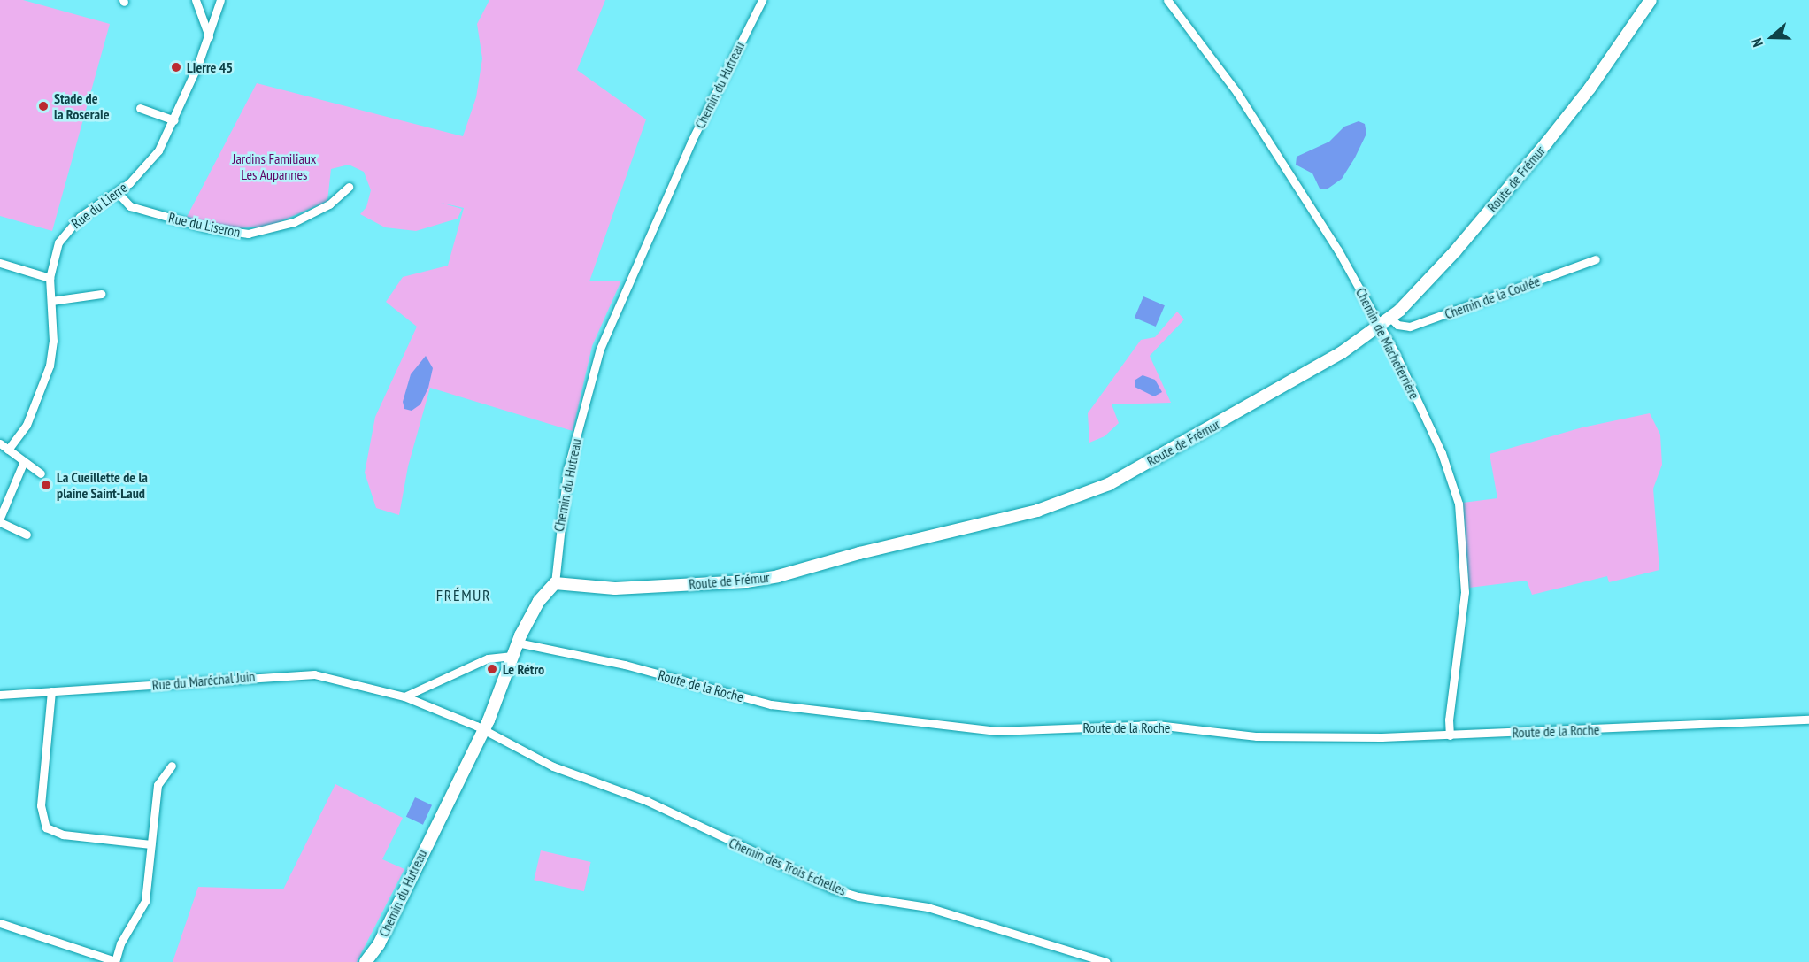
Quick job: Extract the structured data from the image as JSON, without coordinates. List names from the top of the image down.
{
  "streets": {
    "street": [
      "Chemin du Hutreau",
      "Route de Frémur",
      "Rue du Lierre",
      "Rue du Liseron",
      "Chemin de la Coulée",
      "Chemin de Macheferrière",
      "Rue du Maréchal Juin",
      "Route de la Roche",
      "Chemin des Trois Echelles"
    ]
  },
  "crossings": [
    ["Chemin du Hutreau", "Route de Frémur"],
    ["Chemin du Hutreau", "Rue du Maréchal Juin"],
    ["Chemin du Hutreau", "Route de la Roche"],
    ["Chemin du Hutreau", "Chemin des Trois Echelles"],
    ["Route de Frémur", "Chemin de la Coulée"],
    ["Route de Frémur", "Chemin de Macheferrière"],
    ["Rue du Lierre", "Rue du Liseron"],
    ["Chemin de Macheferrière", "Route de la Roche"],
    ["Rue du Maréchal Juin", "Chemin des Trois Echelles"]
  ],
  "districts": ["FRÉMUR"],
  "parks": ["Jardins Familiaux Les Aupannes"],
  "places": [
    "Lierre 45",
    "Stade de la Roseraie",
    "La Cueillette de la plaine Saint-Laud",
    "Le Rétro"
  ],
  "north": "left"
}
